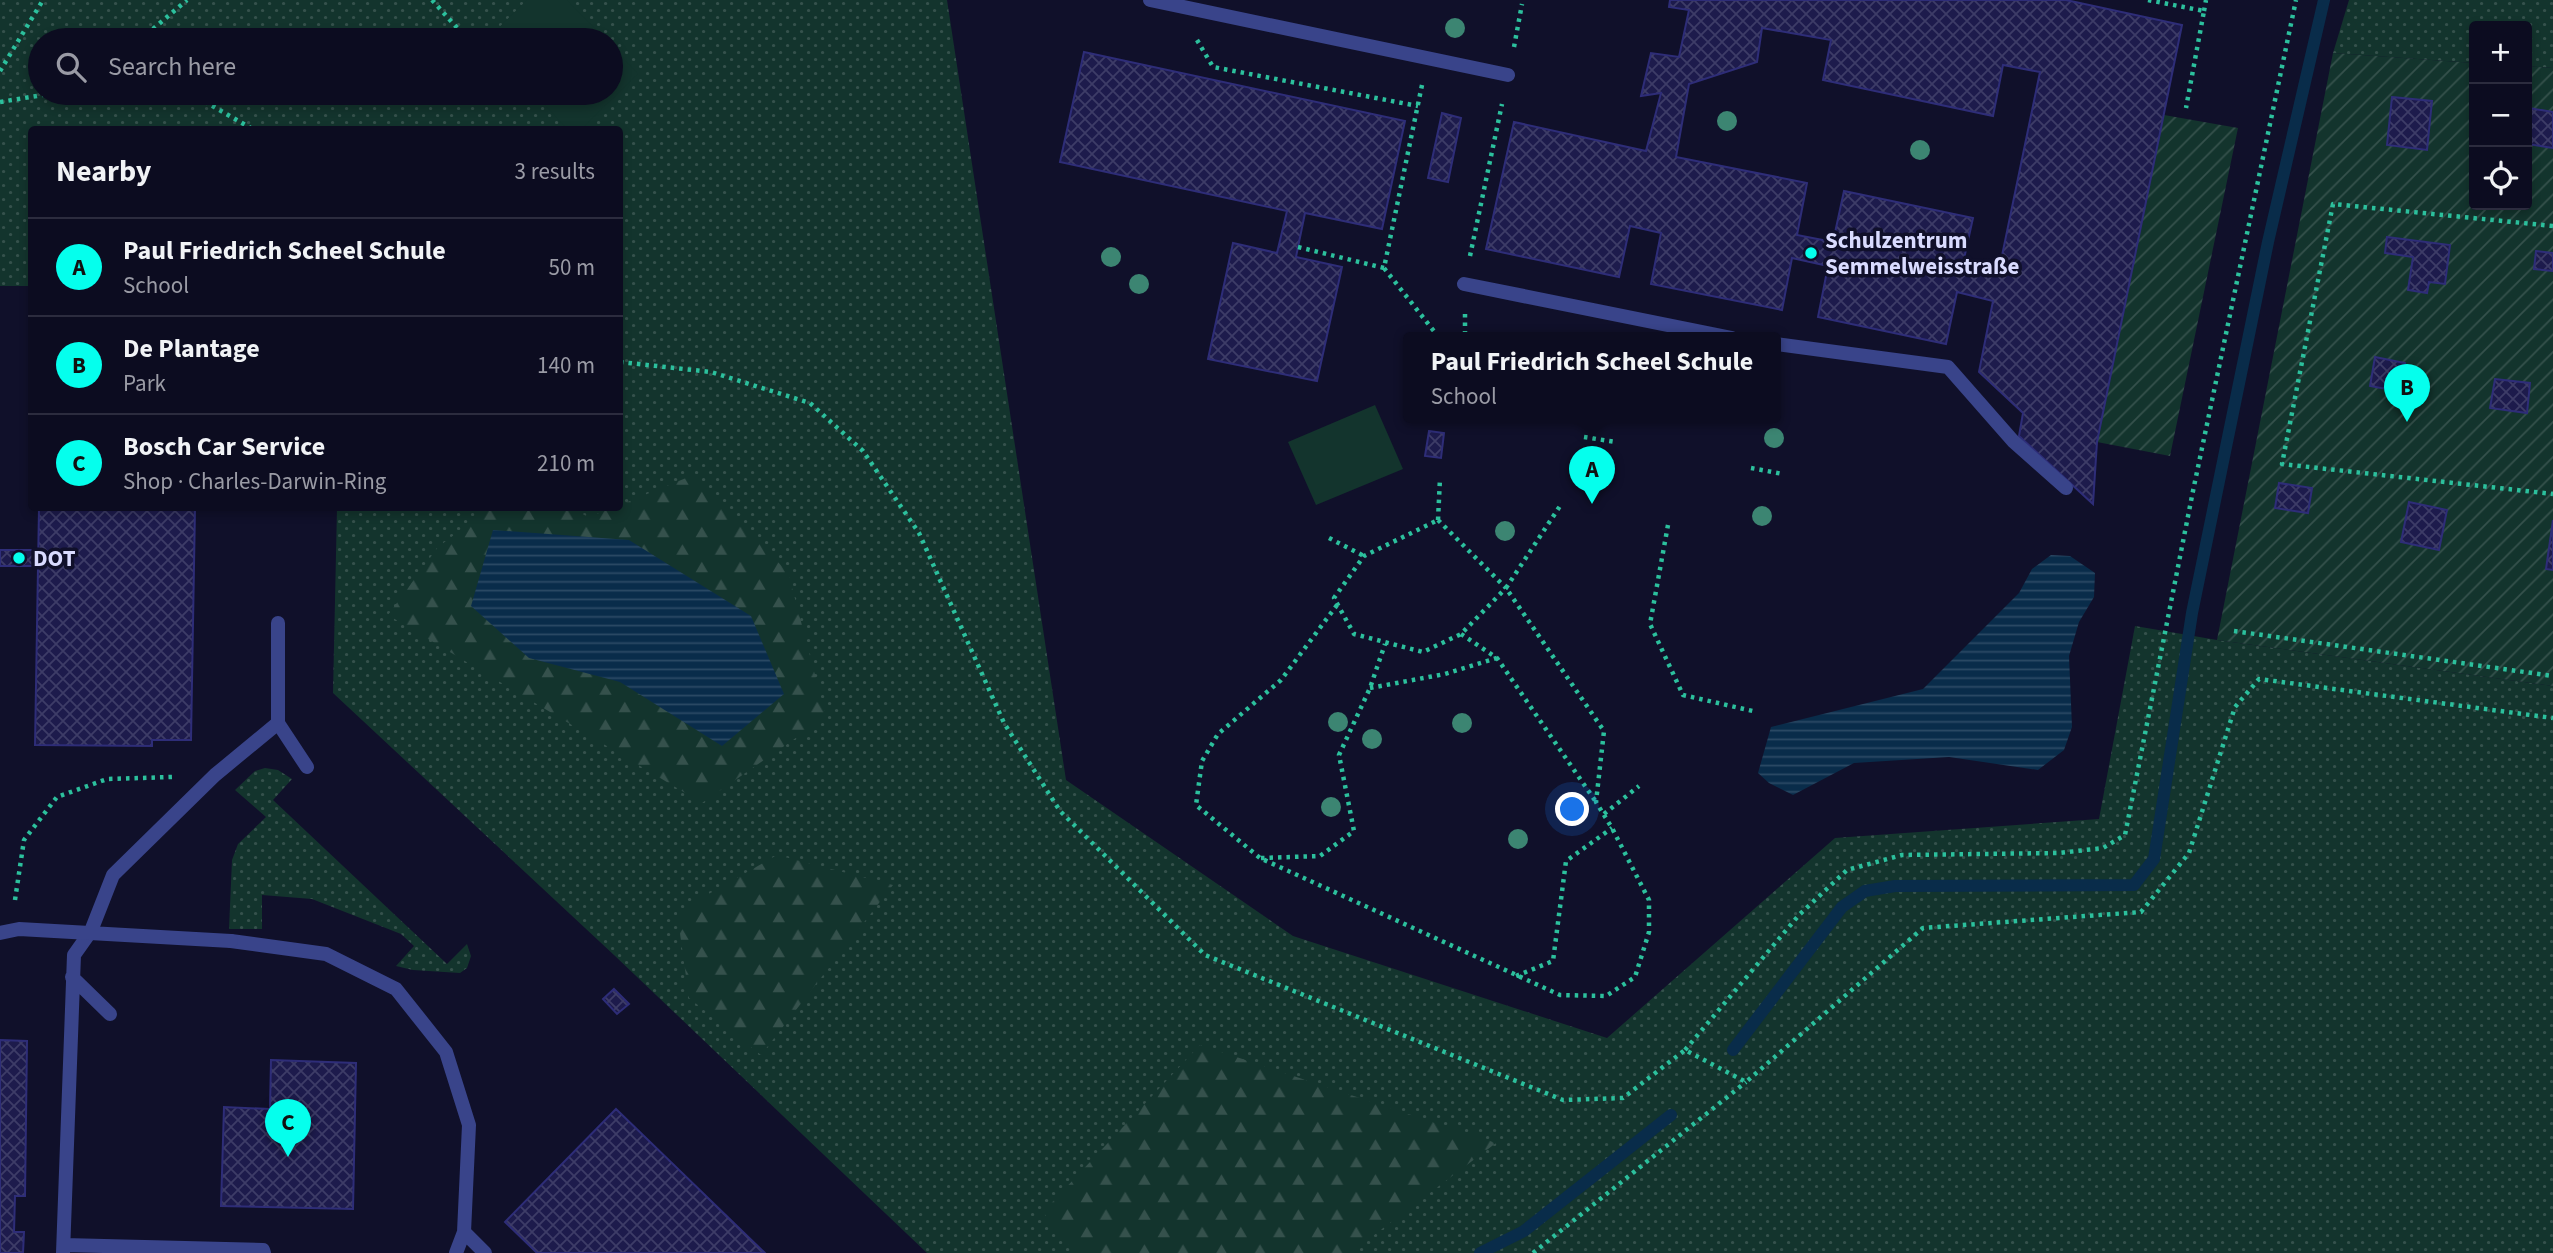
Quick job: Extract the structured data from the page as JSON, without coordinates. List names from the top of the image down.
{
  "places": ["Schulzentrum Semmelweisstraße", "DOT"],
  "page": {
    "map_buttons": ["+", "−"],
    "search": "Search here",
    "heading": ["Nearby", "3 results"],
    "list": [
      {
        "mark": "A",
        "name": "Paul Friedrich Scheel Schule",
        "note": "School",
        "value": "50 m"
      },
      {
        "mark": "B",
        "name": "De Plantage",
        "note": "Park",
        "value": "140 m"
      },
      {
        "mark": "C",
        "name": "Bosch Car Service",
        "note": "Shop · Charles-Darwin-Ring",
        "value": "210 m"
      }
    ],
    "popup": ["Paul Friedrich Scheel Schule", "School"],
    "pins": ["B", "A", "C"]
  }
}
